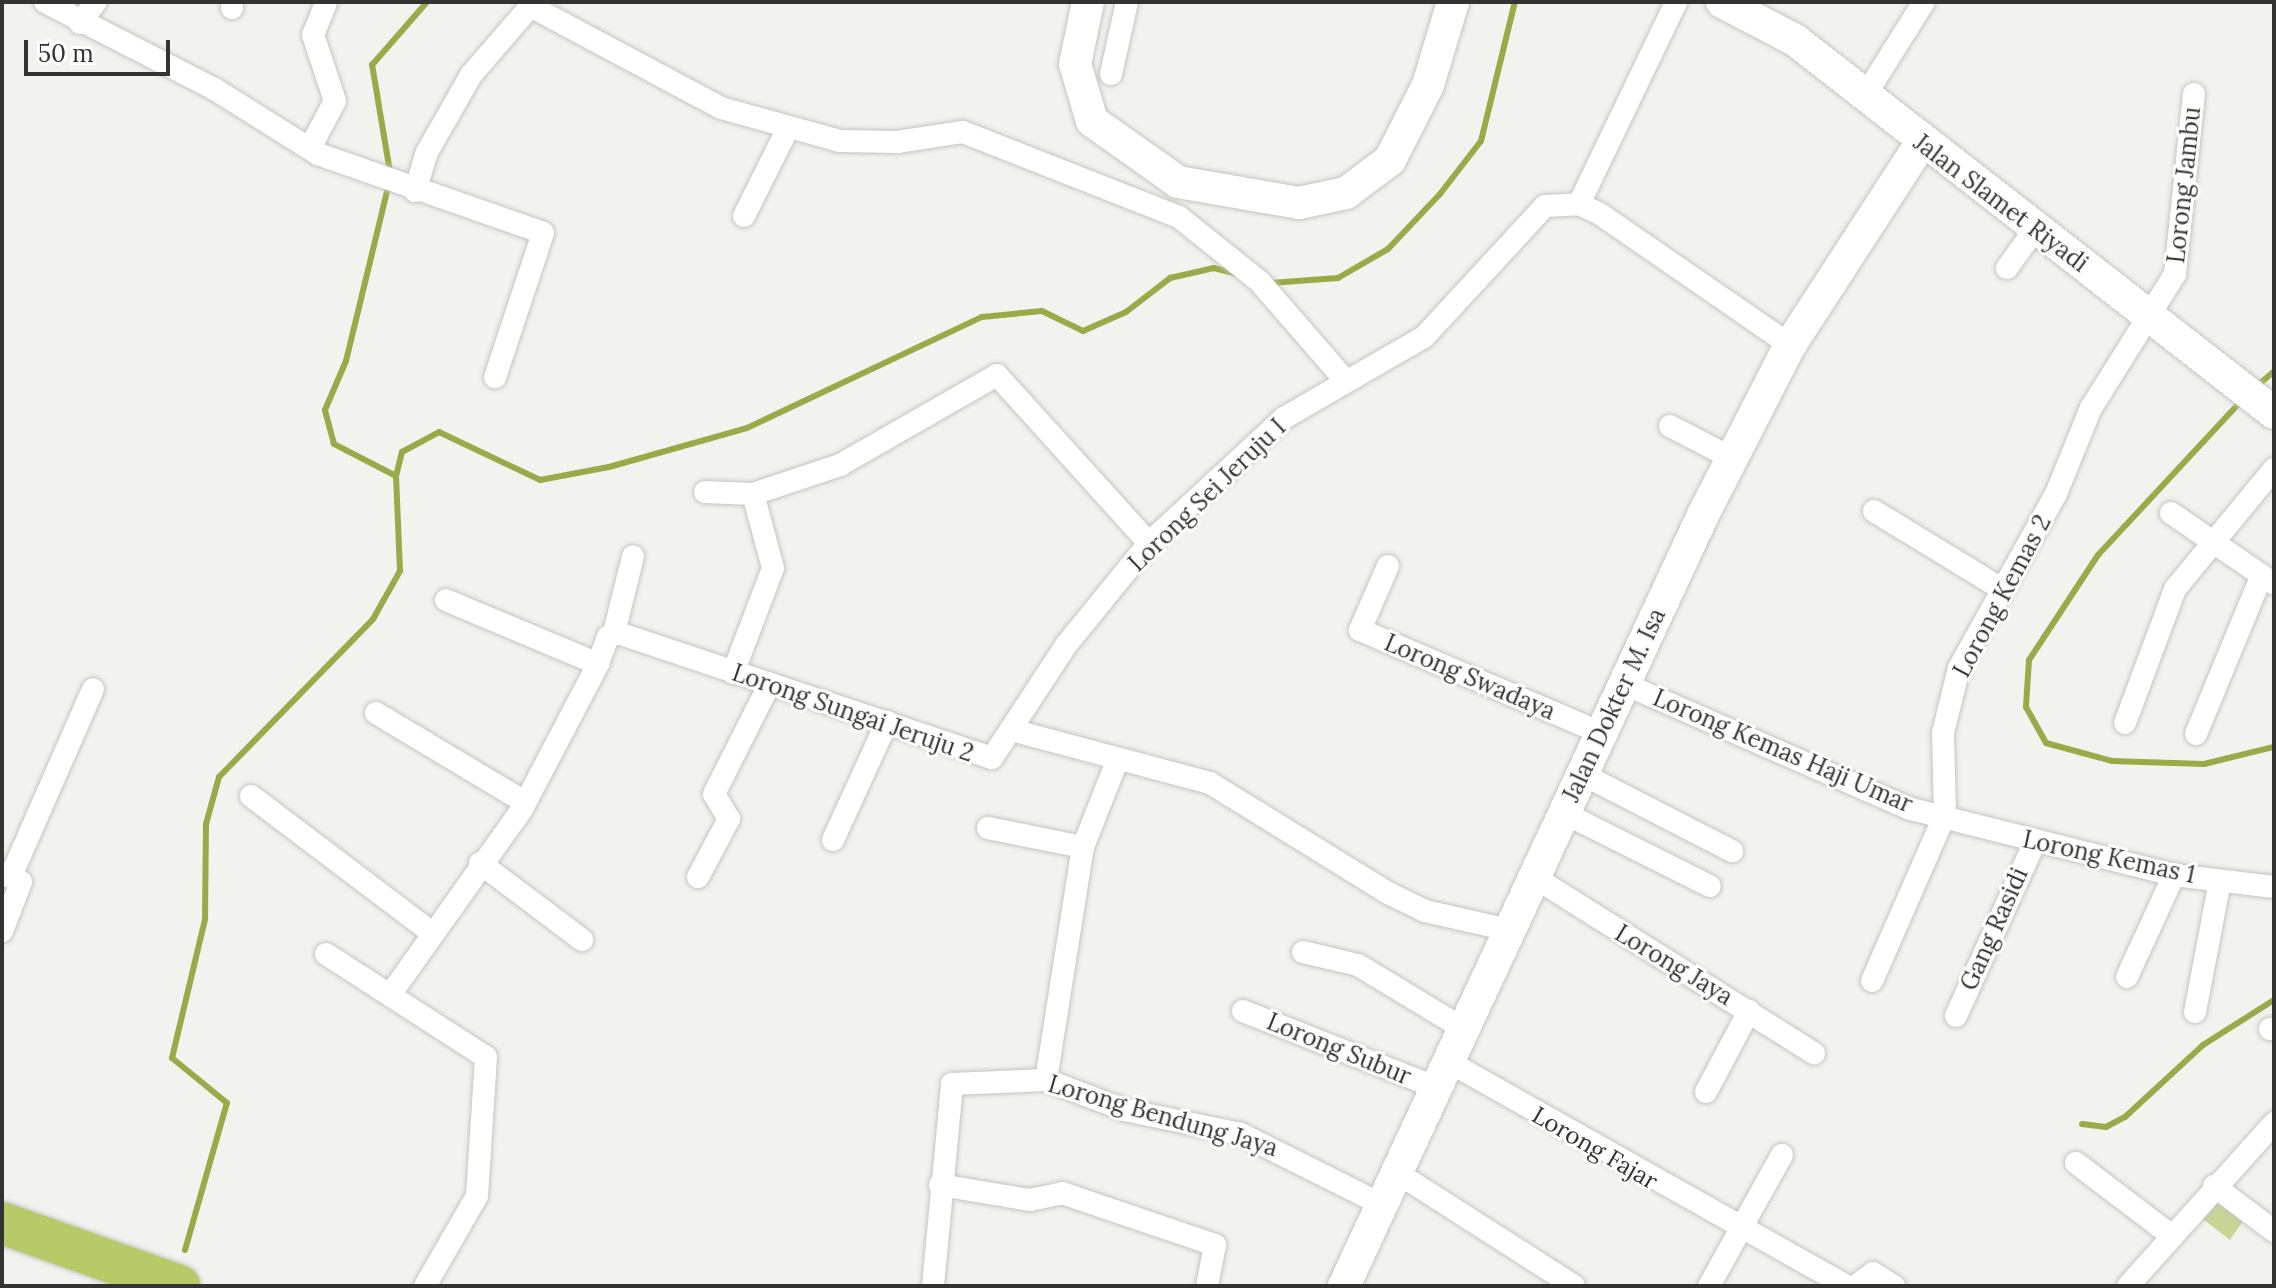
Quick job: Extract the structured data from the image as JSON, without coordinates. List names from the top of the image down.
{
  "streets": {
    "street": [
      "Lorong Jambu",
      "Jalan Slamet Riyadi",
      "Lorong Sei Jeruju I",
      "Lorong Kemas 2",
      "Lorong Swadaya",
      "Jalan Dokter M. Isa",
      "Lorong Sungai Jeruju 2",
      "Lorong Kemas Haji Umar",
      "Lorong Kemas 1",
      "Gang Rasidi",
      "Lorong Jaya",
      "Lorong Subur",
      "Lorong Bendung Jaya",
      "Lorong Fajar"
    ]
  },
  "crossings": [
    ["Lorong Jambu", "Jalan Slamet Riyadi"],
    ["Lorong Jambu", "Lorong Kemas 2"],
    ["Jalan Slamet Riyadi", "Lorong Kemas 2"],
    ["Jalan Slamet Riyadi", "Jalan Dokter M. Isa"],
    ["Lorong Sei Jeruju I", "Lorong Sungai Jeruju 2"],
    ["Lorong Kemas 2", "Lorong Kemas Haji Umar"],
    ["Lorong Kemas 2", "Lorong Kemas 1"],
    ["Lorong Swadaya", "Jalan Dokter M. Isa"],
    ["Jalan Dokter M. Isa", "Lorong Kemas Haji Umar"],
    ["Jalan Dokter M. Isa", "Lorong Jaya"],
    ["Jalan Dokter M. Isa", "Lorong Subur"],
    ["Jalan Dokter M. Isa", "Lorong Bendung Jaya"],
    ["Jalan Dokter M. Isa", "Lorong Fajar"],
    ["Lorong Kemas Haji Umar", "Lorong Kemas 1"],
    ["Lorong Kemas 1", "Gang Rasidi"],
    ["Lorong Subur", "Lorong Fajar"]
  ],
  "scale_bar": "50 m"
}
